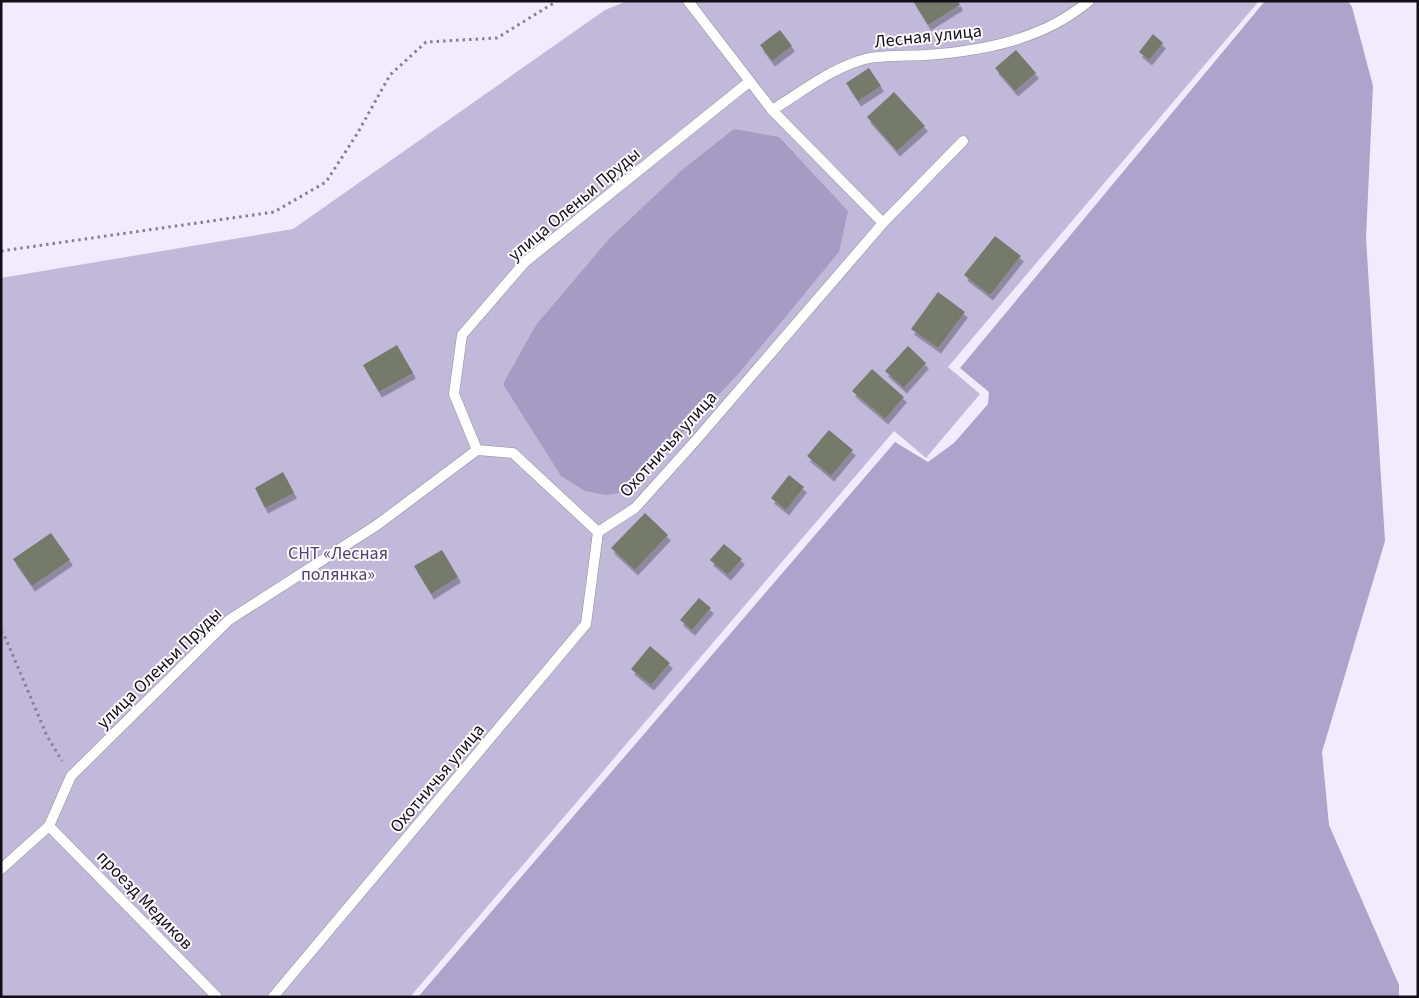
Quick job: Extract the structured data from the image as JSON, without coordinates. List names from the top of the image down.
{
  "streets": {
    "lane": [
      "Лесная улица",
      "улица Оленьи Пруды",
      "Охотничья улица",
      "проезд Медиков"
    ]
  },
  "crossings": [
    ["улица Оленьи Пруды", "проезд Медиков"]
  ],
  "parks": ["СНТ «Лесная полянка»"]
}
